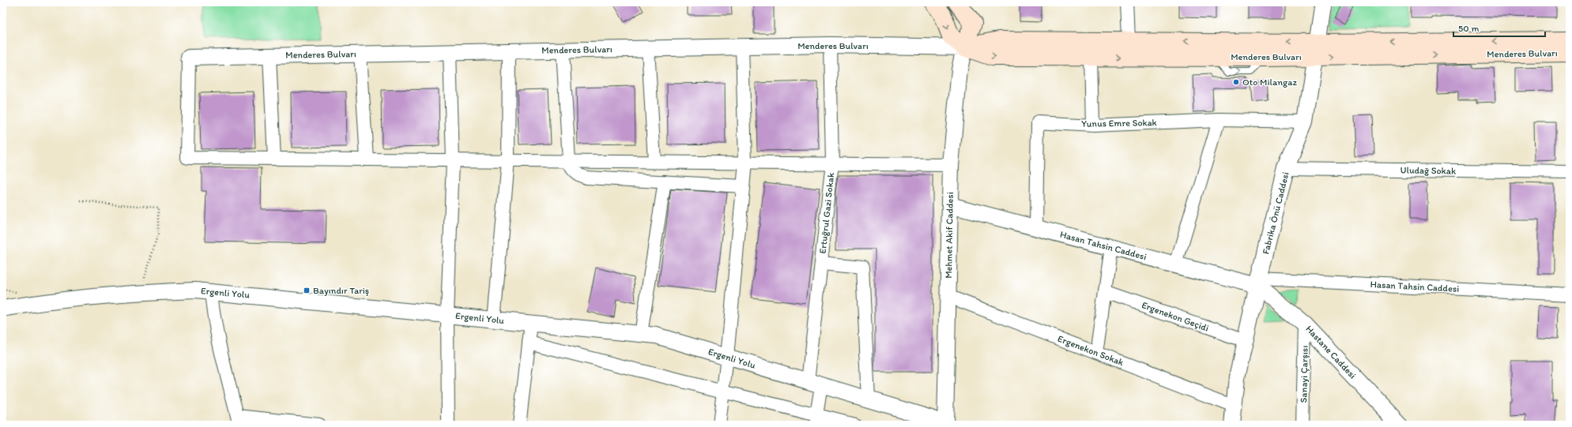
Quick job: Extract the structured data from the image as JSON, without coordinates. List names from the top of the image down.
{
  "streets": {
    "main road": ["Menderes Bulvarı", "Mehmet Akif Caddesi"],
    "street": [
      "Yunus Emre Sokak",
      "Uludağ Sokak",
      "Ertuğrul Gazi Sokak",
      "Fabrika Önü Caddesi",
      "Hasan Tahsin Caddesi",
      "Ergenli Yolu",
      "Ergenekon Geçidi",
      "Ergenekon Sokak",
      "Hastane Caddesi",
      "Sanayi Çarşısı"
    ]
  },
  "crossings": [
    ["Menderes Bulvarı", "Ertuğrul Gazi Sokak"],
    ["Menderes Bulvarı", "Fabrika Önü Caddesi"],
    ["Menderes Bulvarı", "Mehmet Akif Caddesi"],
    ["Yunus Emre Sokak", "Fabrika Önü Caddesi"],
    ["Yunus Emre Sokak", "Hasan Tahsin Caddesi"],
    ["Uludağ Sokak", "Fabrika Önü Caddesi"],
    ["Ertuğrul Gazi Sokak", "Ergenli Yolu"],
    ["Fabrika Önü Caddesi", "Hasan Tahsin Caddesi"],
    ["Fabrika Önü Caddesi", "Ergenekon Geçidi"],
    ["Fabrika Önü Caddesi", "Ergenekon Sokak"],
    ["Fabrika Önü Caddesi", "Hastane Caddesi"],
    ["Mehmet Akif Caddesi", "Hasan Tahsin Caddesi"],
    ["Mehmet Akif Caddesi", "Ergenli Yolu"],
    ["Mehmet Akif Caddesi", "Ergenekon Sokak"],
    ["Hasan Tahsin Caddesi", "Hastane Caddesi"],
    ["Hastane Caddesi", "Sanayi Çarşısı"]
  ],
  "places": {
    "other": ["Oto Milangaz"],
    "transit": ["Bayındır Tariş"]
  },
  "scale_bar": "50 m"
}
